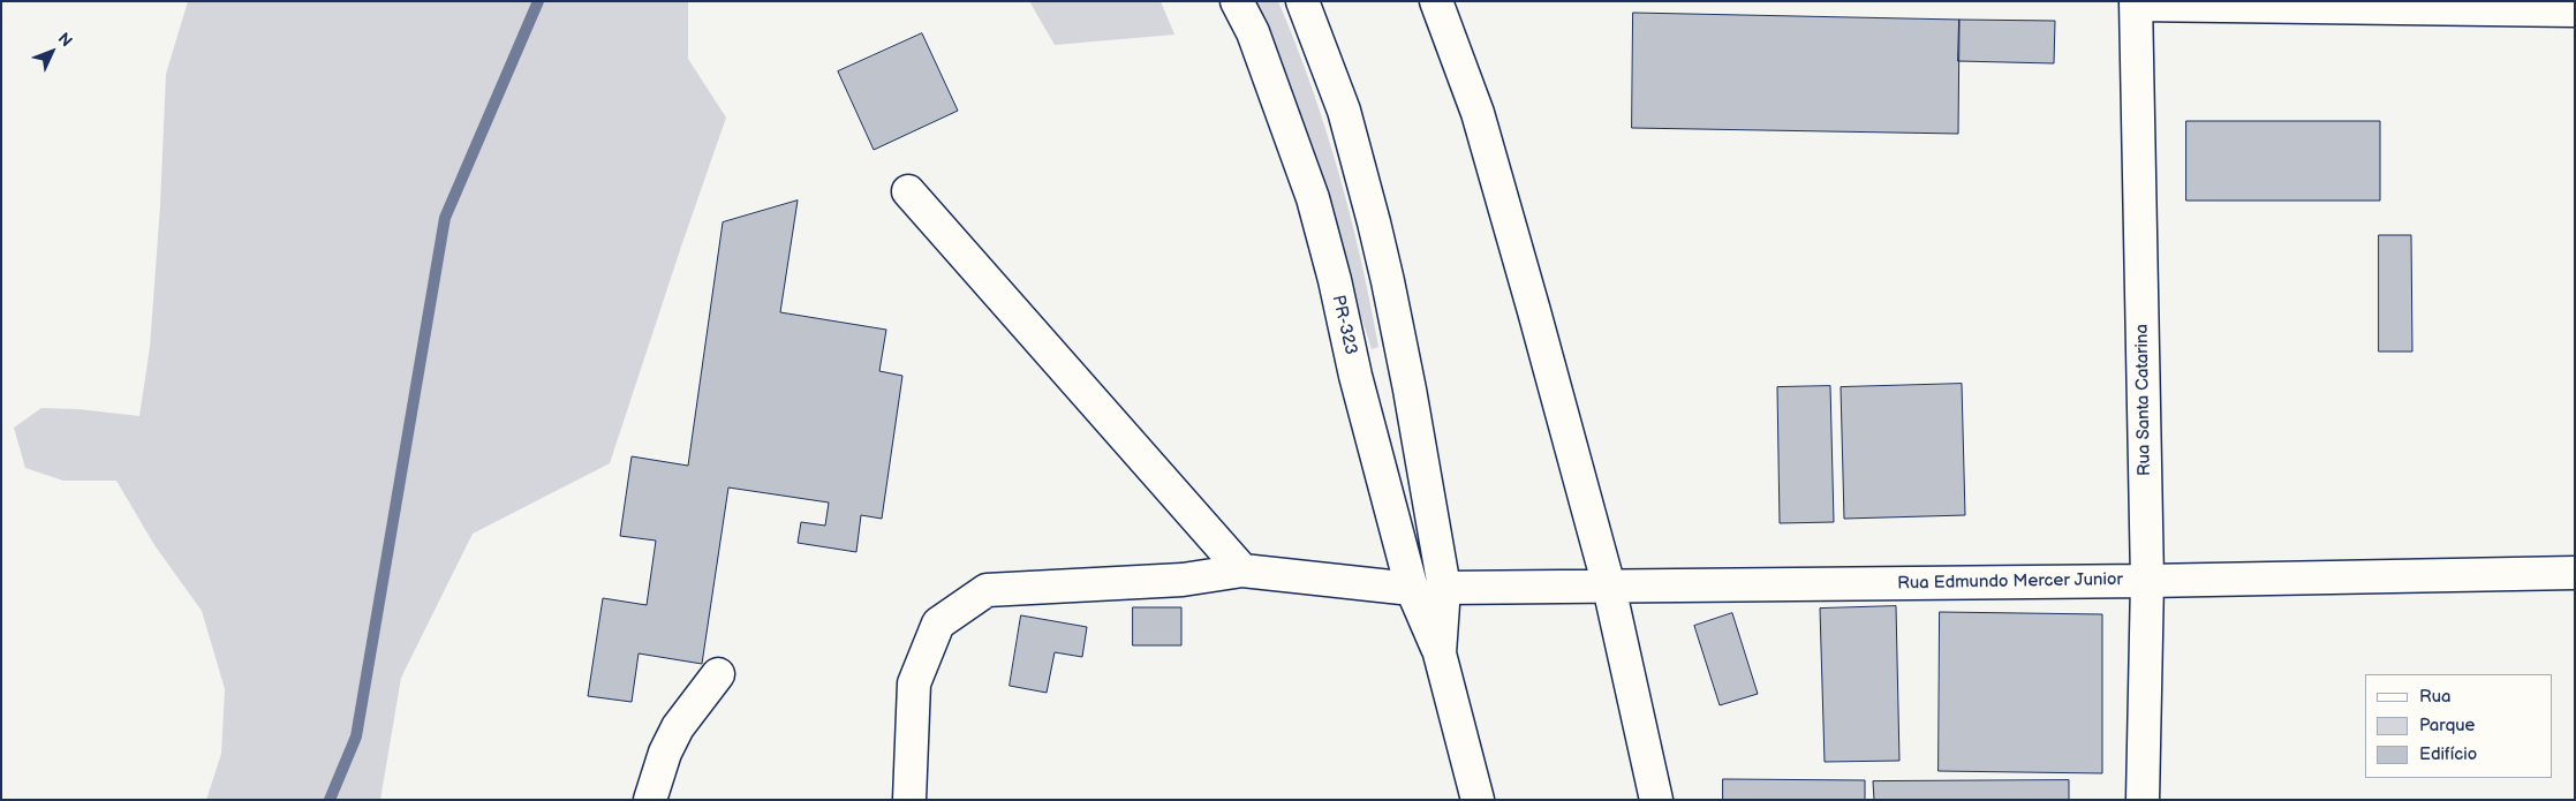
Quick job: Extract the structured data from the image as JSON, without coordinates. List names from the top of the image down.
{
  "streets": {
    "main road": ["PR-323", "Rua Santa Catarina", "Rua Edmundo Mercer Junior"]
  },
  "crossings": [
    ["Rua Santa Catarina", "Rua Edmundo Mercer Junior"]
  ],
  "legend": ["Rua", "Parque", "Edifício"],
  "north": "top right"
}
